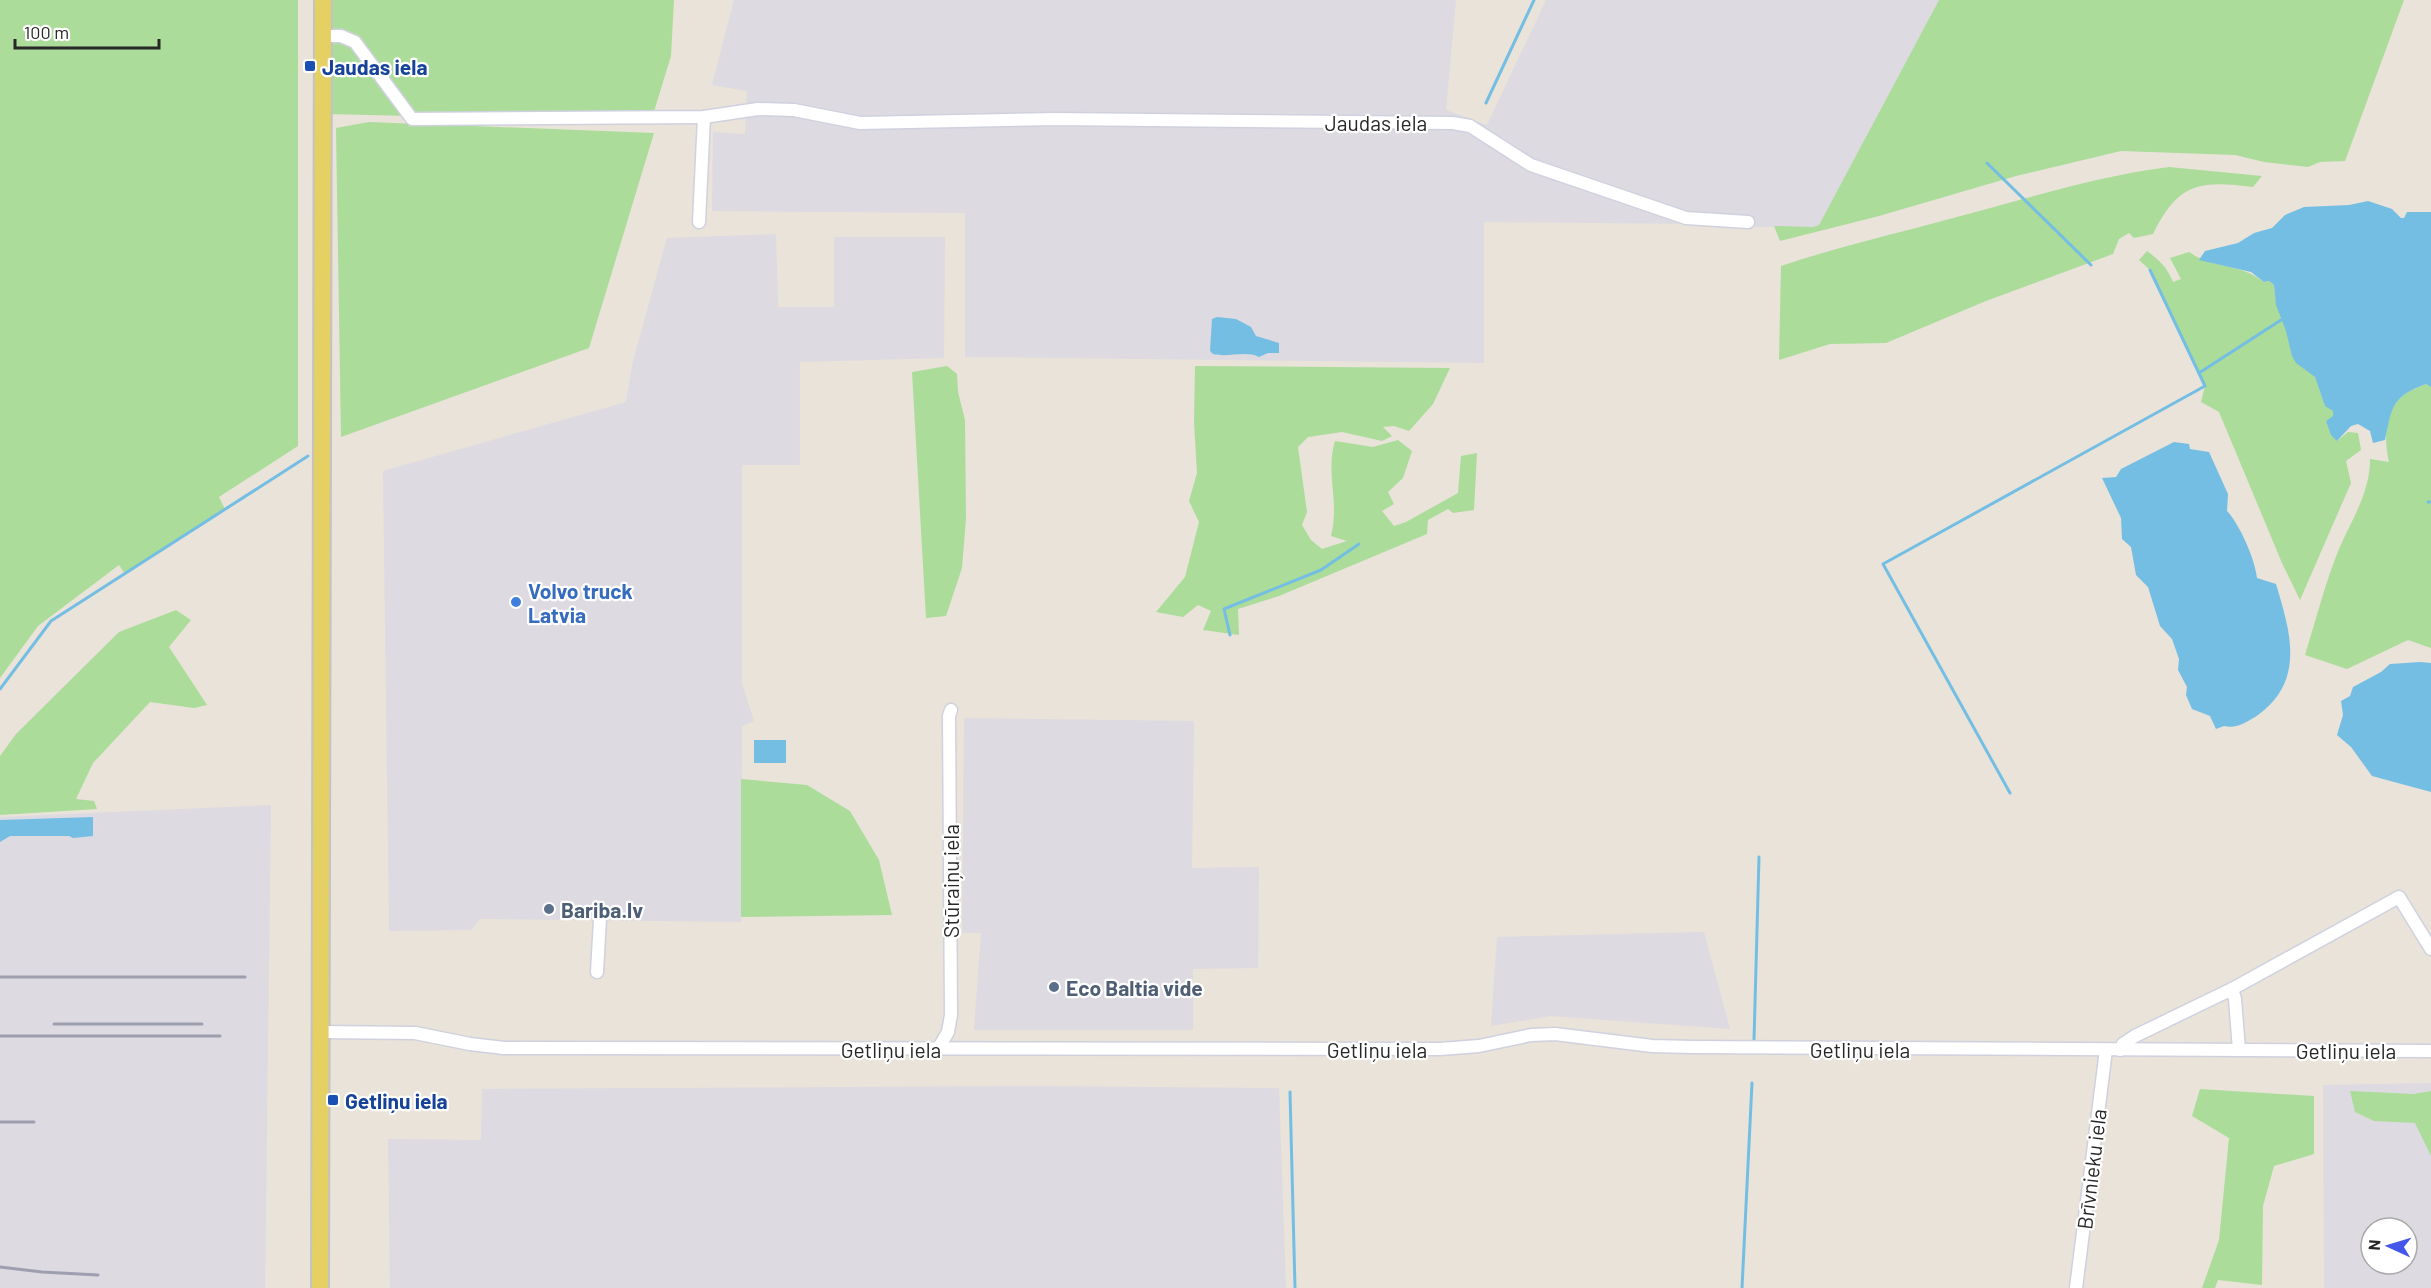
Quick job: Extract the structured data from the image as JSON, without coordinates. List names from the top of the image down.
{
  "streets": {
    "street": [
      "Jaudas iela",
      "Stūraiņu iela",
      "Getliņu iela",
      "Brīvnieku iela"
    ]
  },
  "crossings": [
    ["Stūraiņu iela", "Getliņu iela"],
    ["Getliņu iela", "Brīvnieku iela"]
  ],
  "places": {
    "transit": ["Jaudas iela", "Getliņu iela"],
    "other": ["Volvo truck Latvia", "Bariba.lv", "Eco Baltia vide"]
  },
  "scale_bar": "100 m",
  "north": "left"
}
